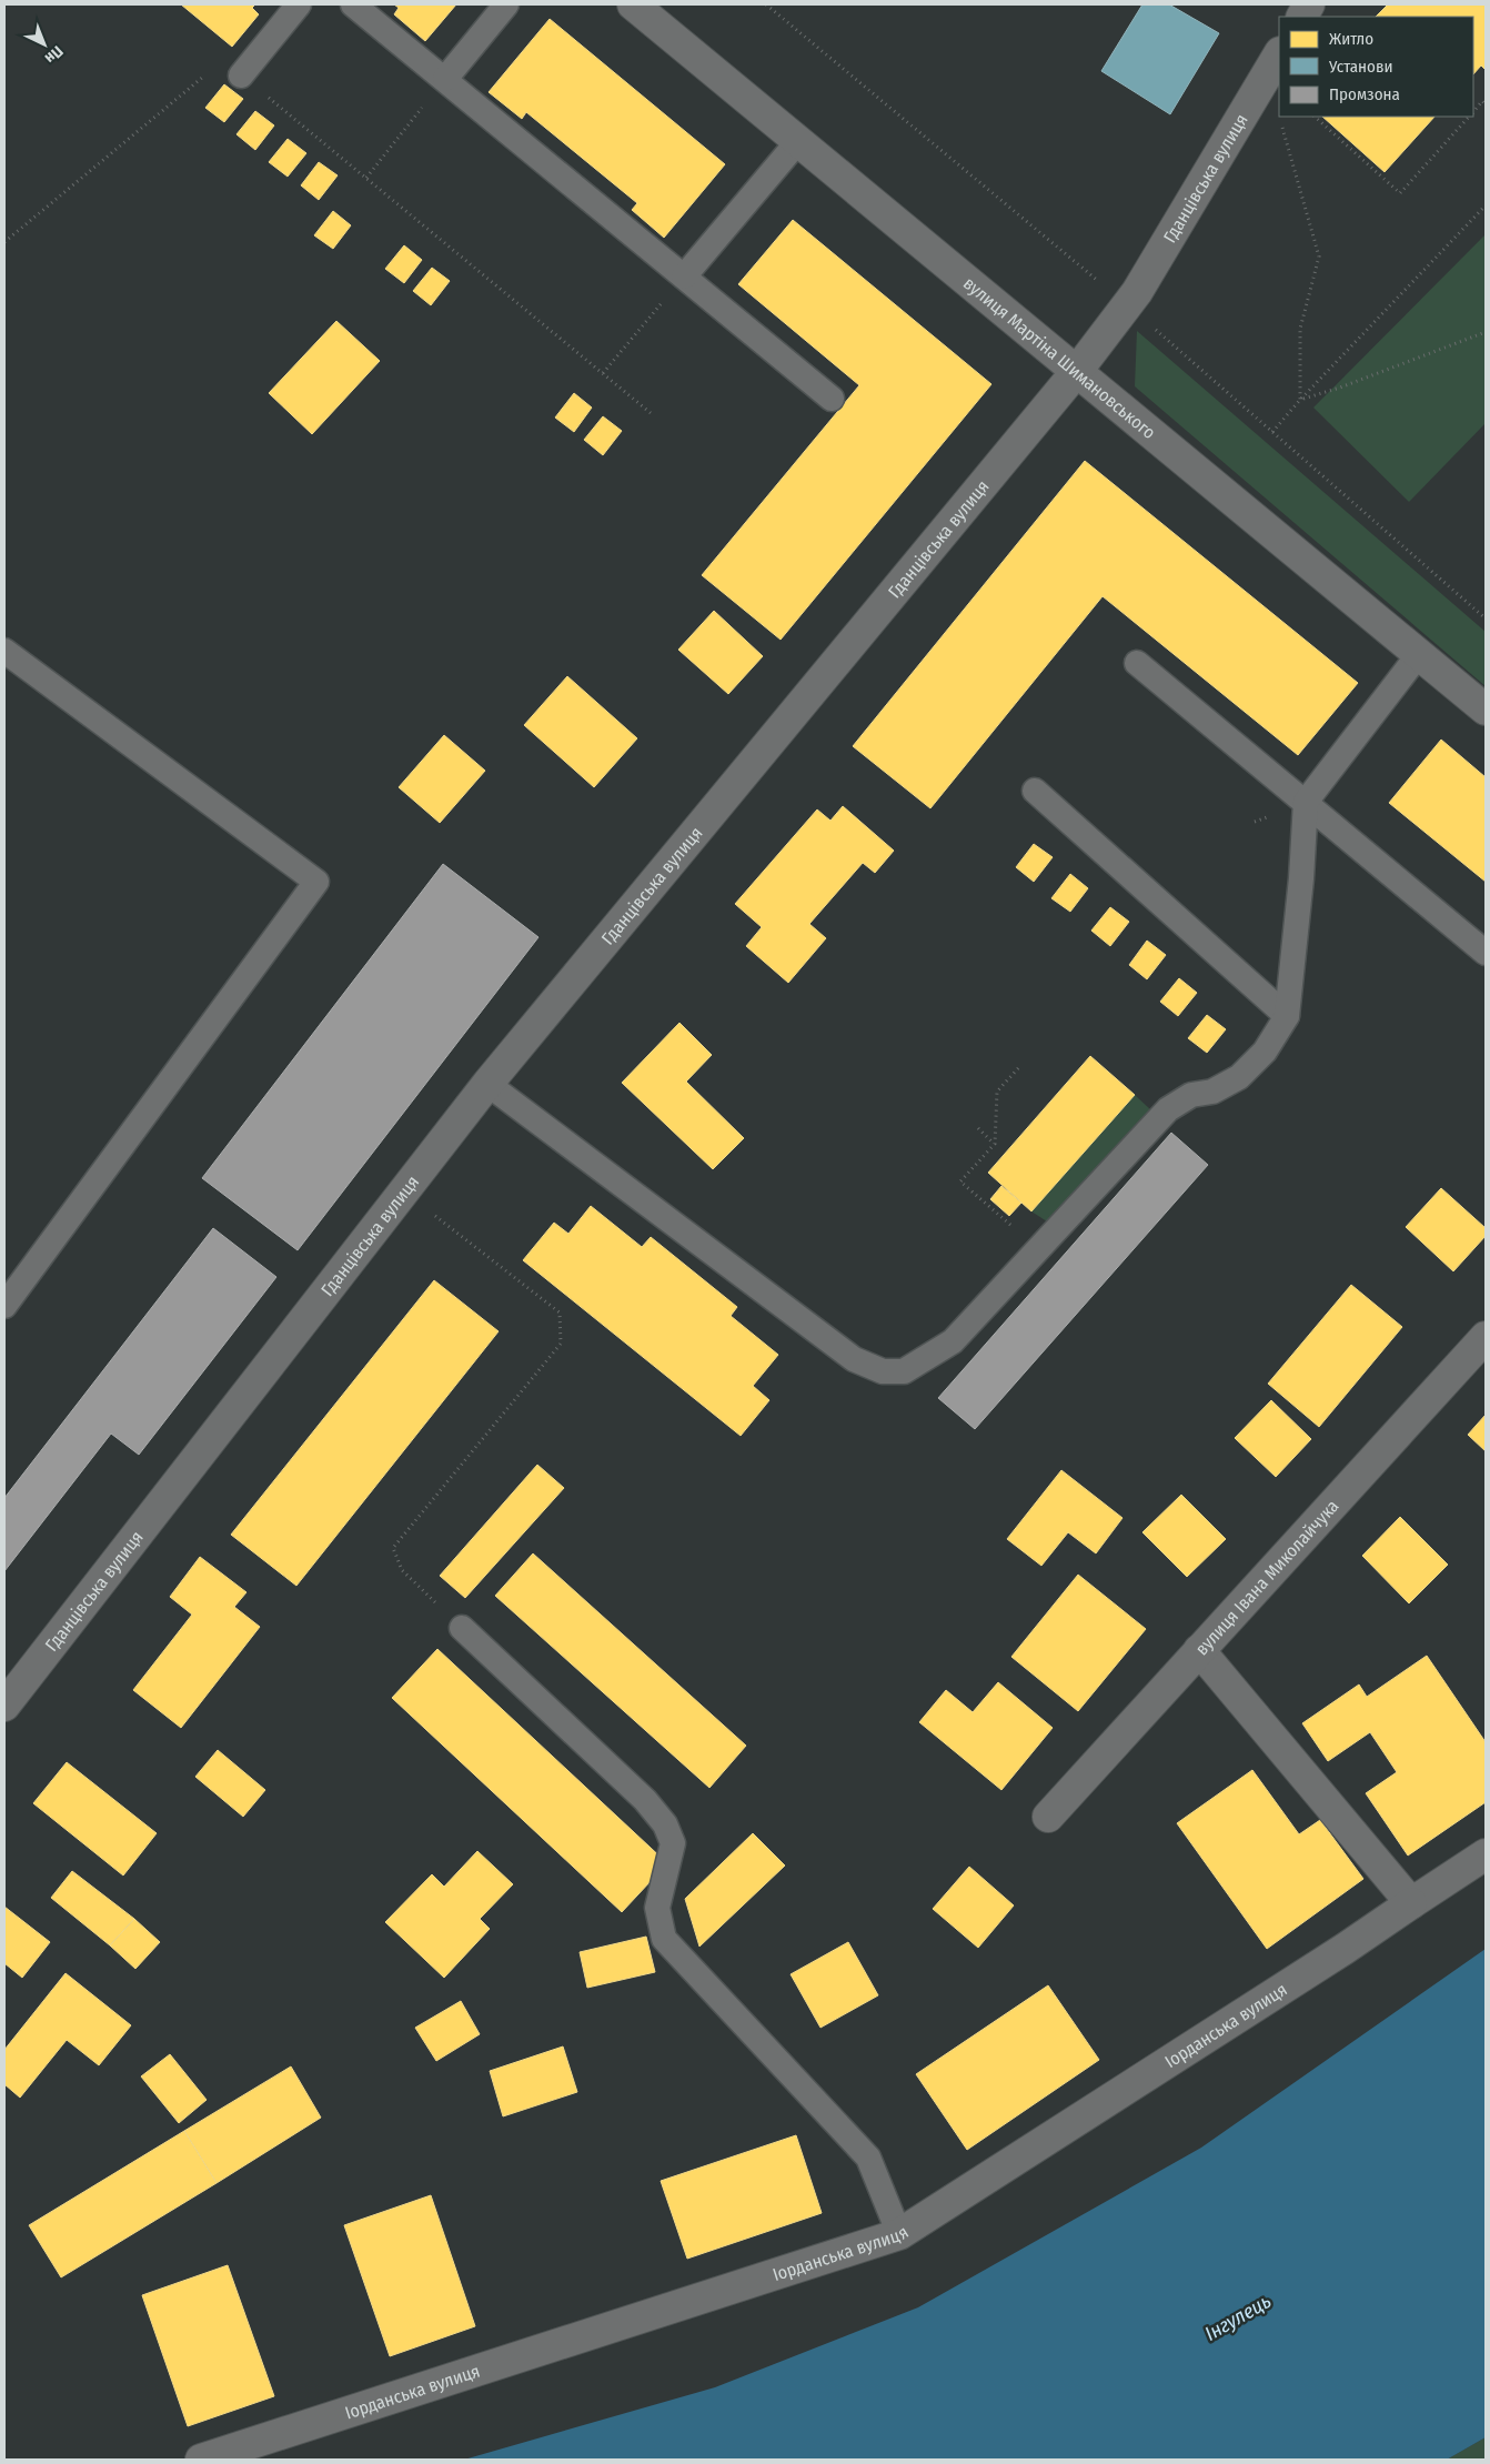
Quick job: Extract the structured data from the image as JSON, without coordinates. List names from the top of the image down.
{
  "streets": {
    "street": [
      "Гданцівська вулиця",
      "вулиця Мартіна Шимановського",
      "вулиця Івана Миколайчука",
      "Іорданська вулиця"
    ]
  },
  "crossings": [
    ["Гданцівська вулиця", "вулиця Мартіна Шимановського"]
  ],
  "water": ["Інгулець"],
  "legend": ["Житло", "Установи", "Промзона"],
  "north": "bottom right"
}
